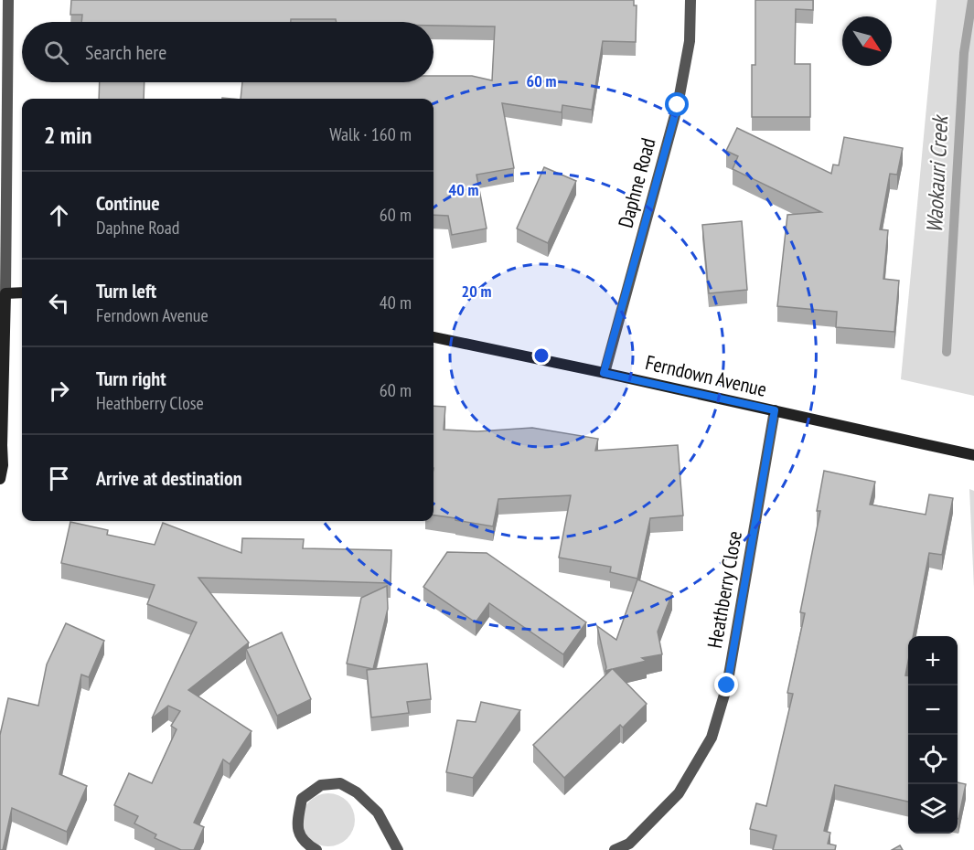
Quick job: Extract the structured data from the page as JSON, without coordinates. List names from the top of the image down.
{
  "streets": {
    "main road": ["Ferndown Avenue"],
    "street": ["Daphne Road", "Heathberry Close"]
  },
  "crossings": [
    ["Daphne Road", "Ferndown Avenue"],
    ["Ferndown Avenue", "Heathberry Close"]
  ],
  "water": ["Waokauri Creek"],
  "north": "bottom right",
  "page": {
    "search": "Search here",
    "heading": ["2 min", "Walk · 160 m"],
    "list": [
      ["Continue", "Daphne Road", "60 m"],
      ["Turn left", "Ferndown Avenue", "40 m"],
      ["Turn right", "Heathberry Close", "60 m"],
      "Arrive at destination"
    ],
    "map_buttons": ["+", "−"]
  },
  "rings": ["60 m", "40 m", "20 m"]
}
